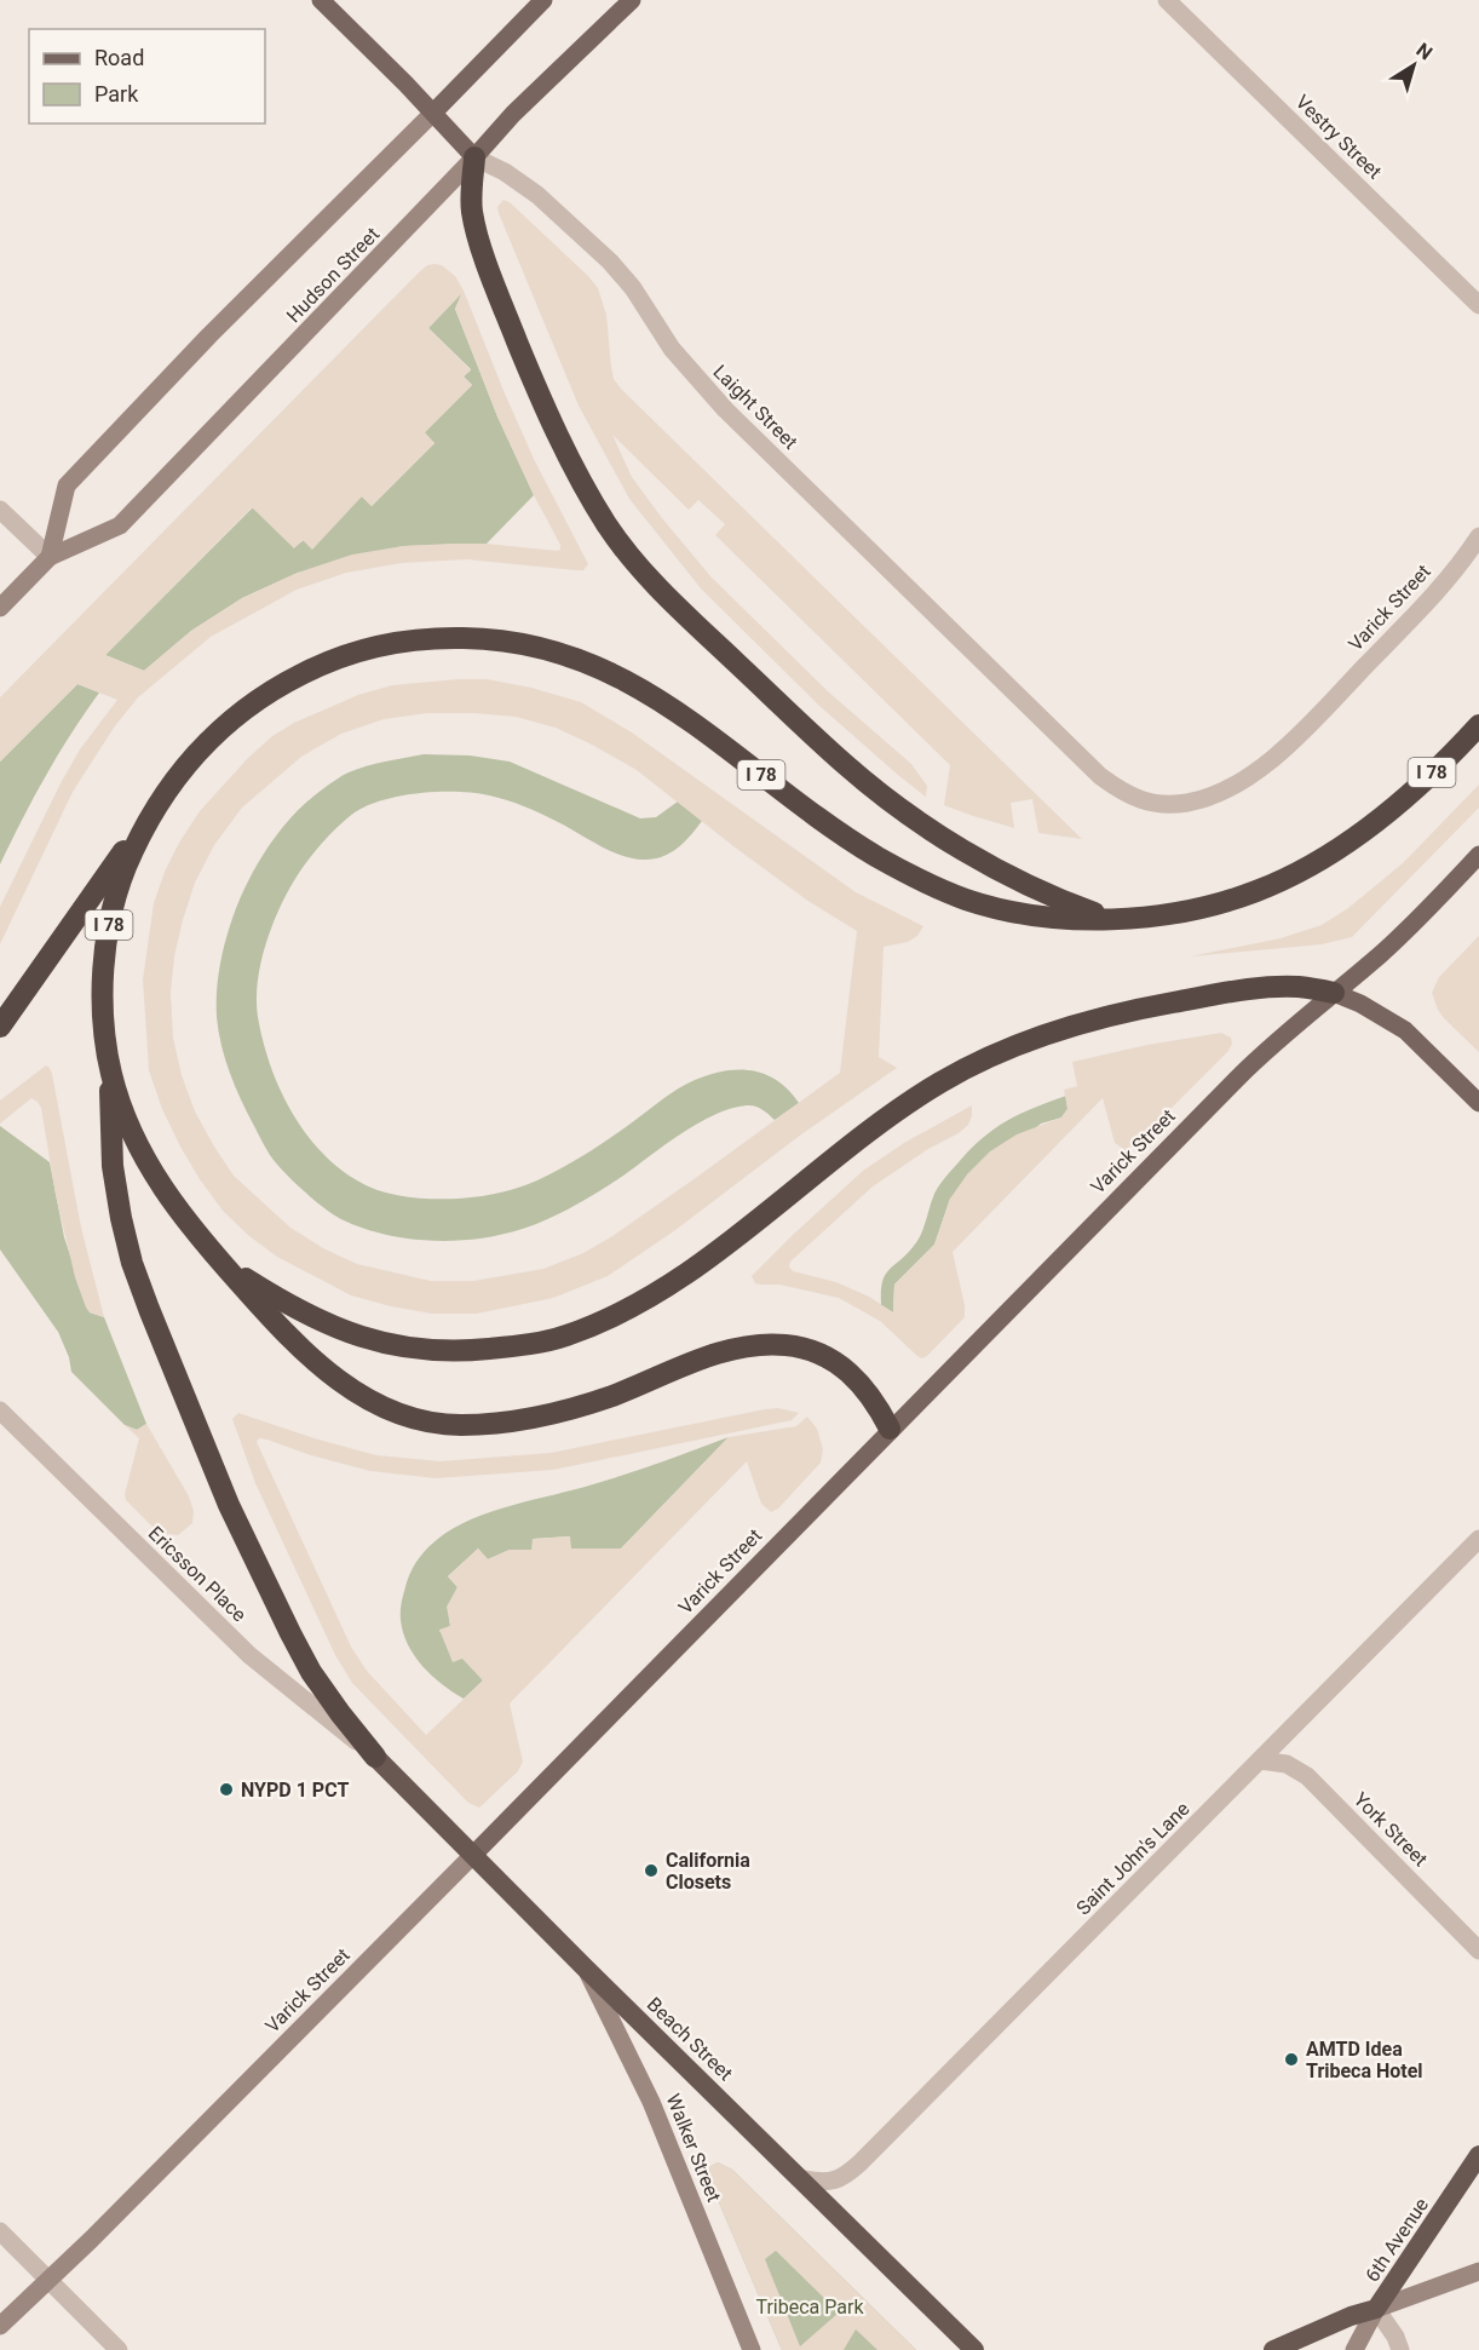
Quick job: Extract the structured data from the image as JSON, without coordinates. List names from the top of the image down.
{
  "streets": {
    "highway": ["I 78", "Beach Street", "6th Avenue"],
    "main road": [
      "Hudson Street",
      "Laight Street",
      "Varick Street",
      "Walker Street"
    ],
    "street": [
      "Vestry Street",
      "Ericsson Place",
      "York Street",
      "Saint John's Lane"
    ]
  },
  "crossings": [
    ["Hudson Street", "Laight Street"],
    ["Laight Street", "Varick Street"],
    ["Varick Street", "Beach Street"],
    ["Ericsson Place", "Beach Street"],
    ["York Street", "Saint John's Lane"],
    ["Saint John's Lane", "Beach Street"],
    ["Beach Street", "Walker Street"]
  ],
  "parks": ["Tribeca Park"],
  "places": ["NYPD 1 PCT", "California Closets", "AMTD Idea Tribeca Hotel"],
  "legend": ["Road", "Park"],
  "north": "top right"
}
